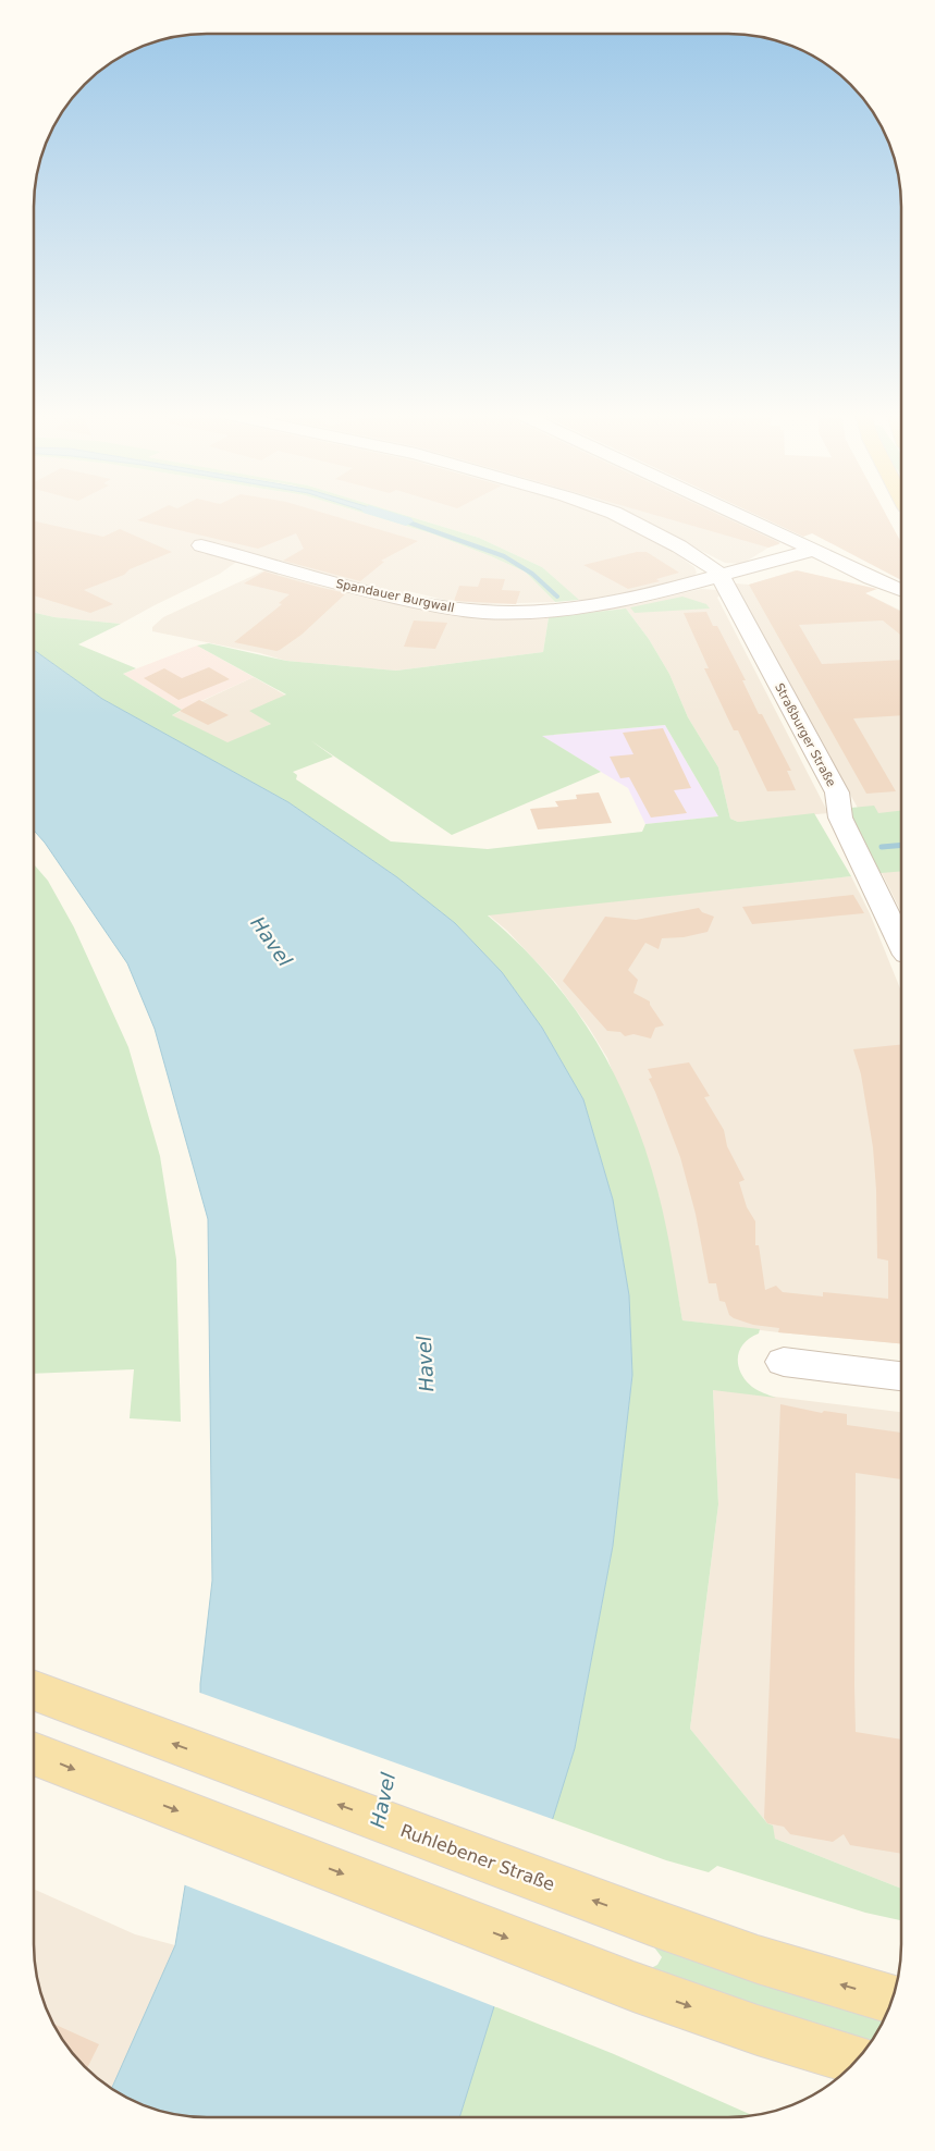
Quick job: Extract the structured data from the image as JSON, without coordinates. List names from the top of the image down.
{
  "streets": {
    "main road": ["Ruhlebener Straße"],
    "street": ["Spandauer Burgwall", "Straßburger Straße"]
  },
  "crossings": [
    ["Spandauer Burgwall", "Straßburger Straße"]
  ],
  "water": ["Havel"]
}
